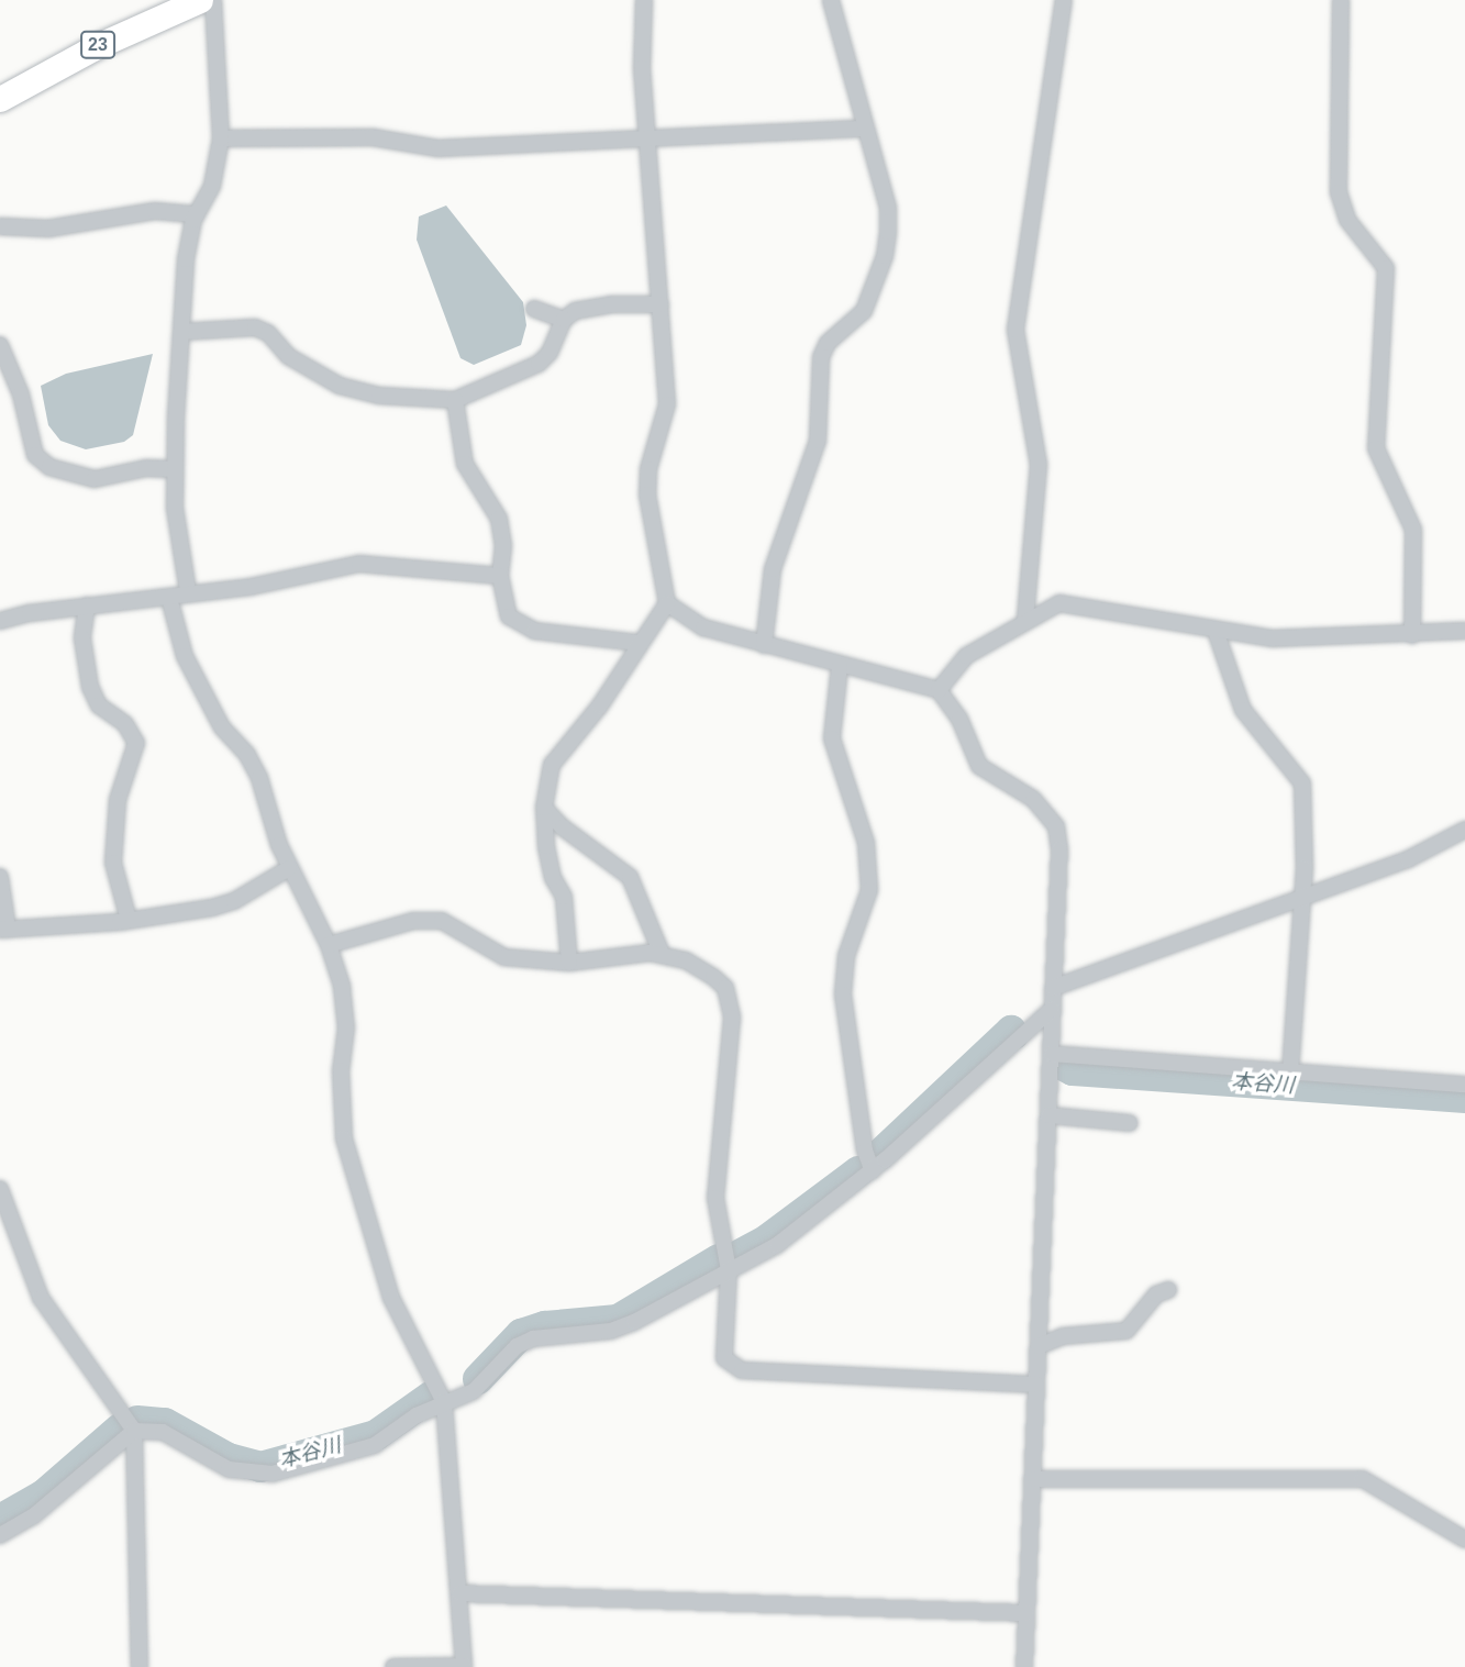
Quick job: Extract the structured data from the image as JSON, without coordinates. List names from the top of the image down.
{
  "streets": {
    "main road": ["23"]
  },
  "water": ["本谷川"]
}
